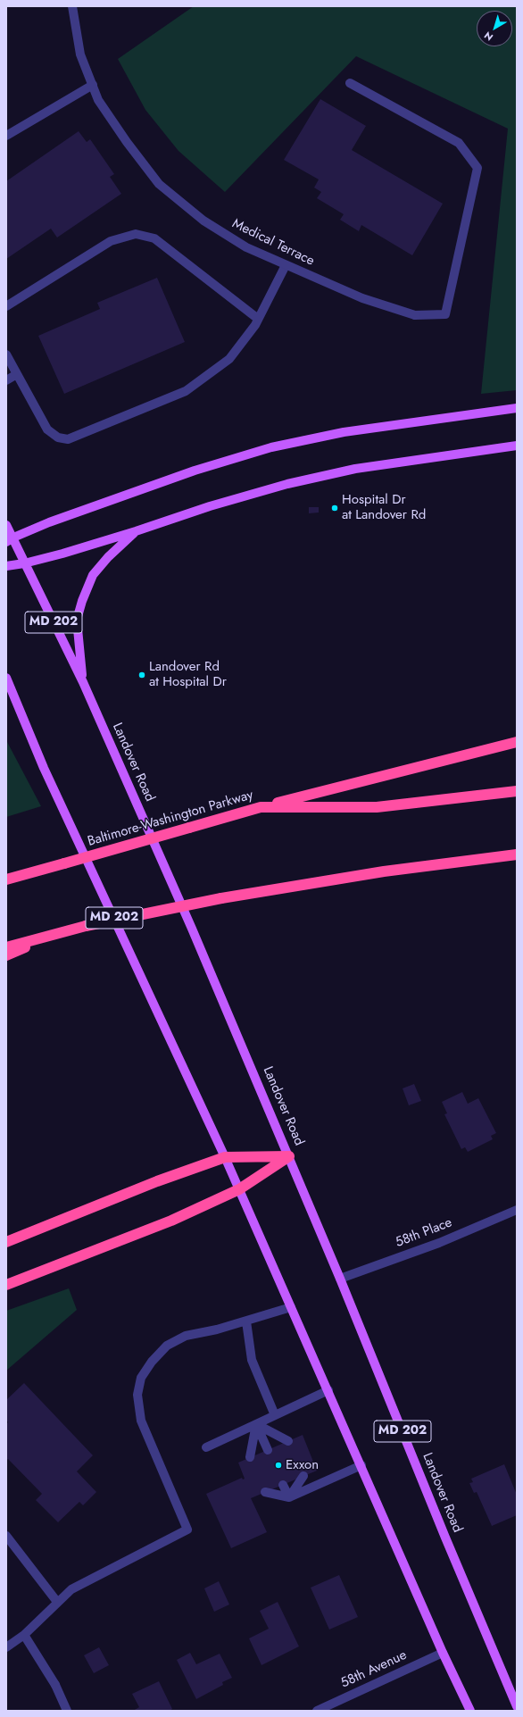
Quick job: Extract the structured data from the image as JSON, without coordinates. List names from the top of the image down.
{
  "streets": {
    "highway": ["Baltimore-Washington Parkway"],
    "main road": ["MD 202", "Landover Road"],
    "street": ["Medical Terrace", "58th Place", "58th Avenue"]
  },
  "crossings": [
    ["MD 202", "58th Avenue"],
    ["Landover Road", "58th Place"]
  ],
  "places": ["Hospital Dr at Landover Rd", "Landover Rd at Hospital Dr", "Exxon"],
  "north": "bottom left"
}
